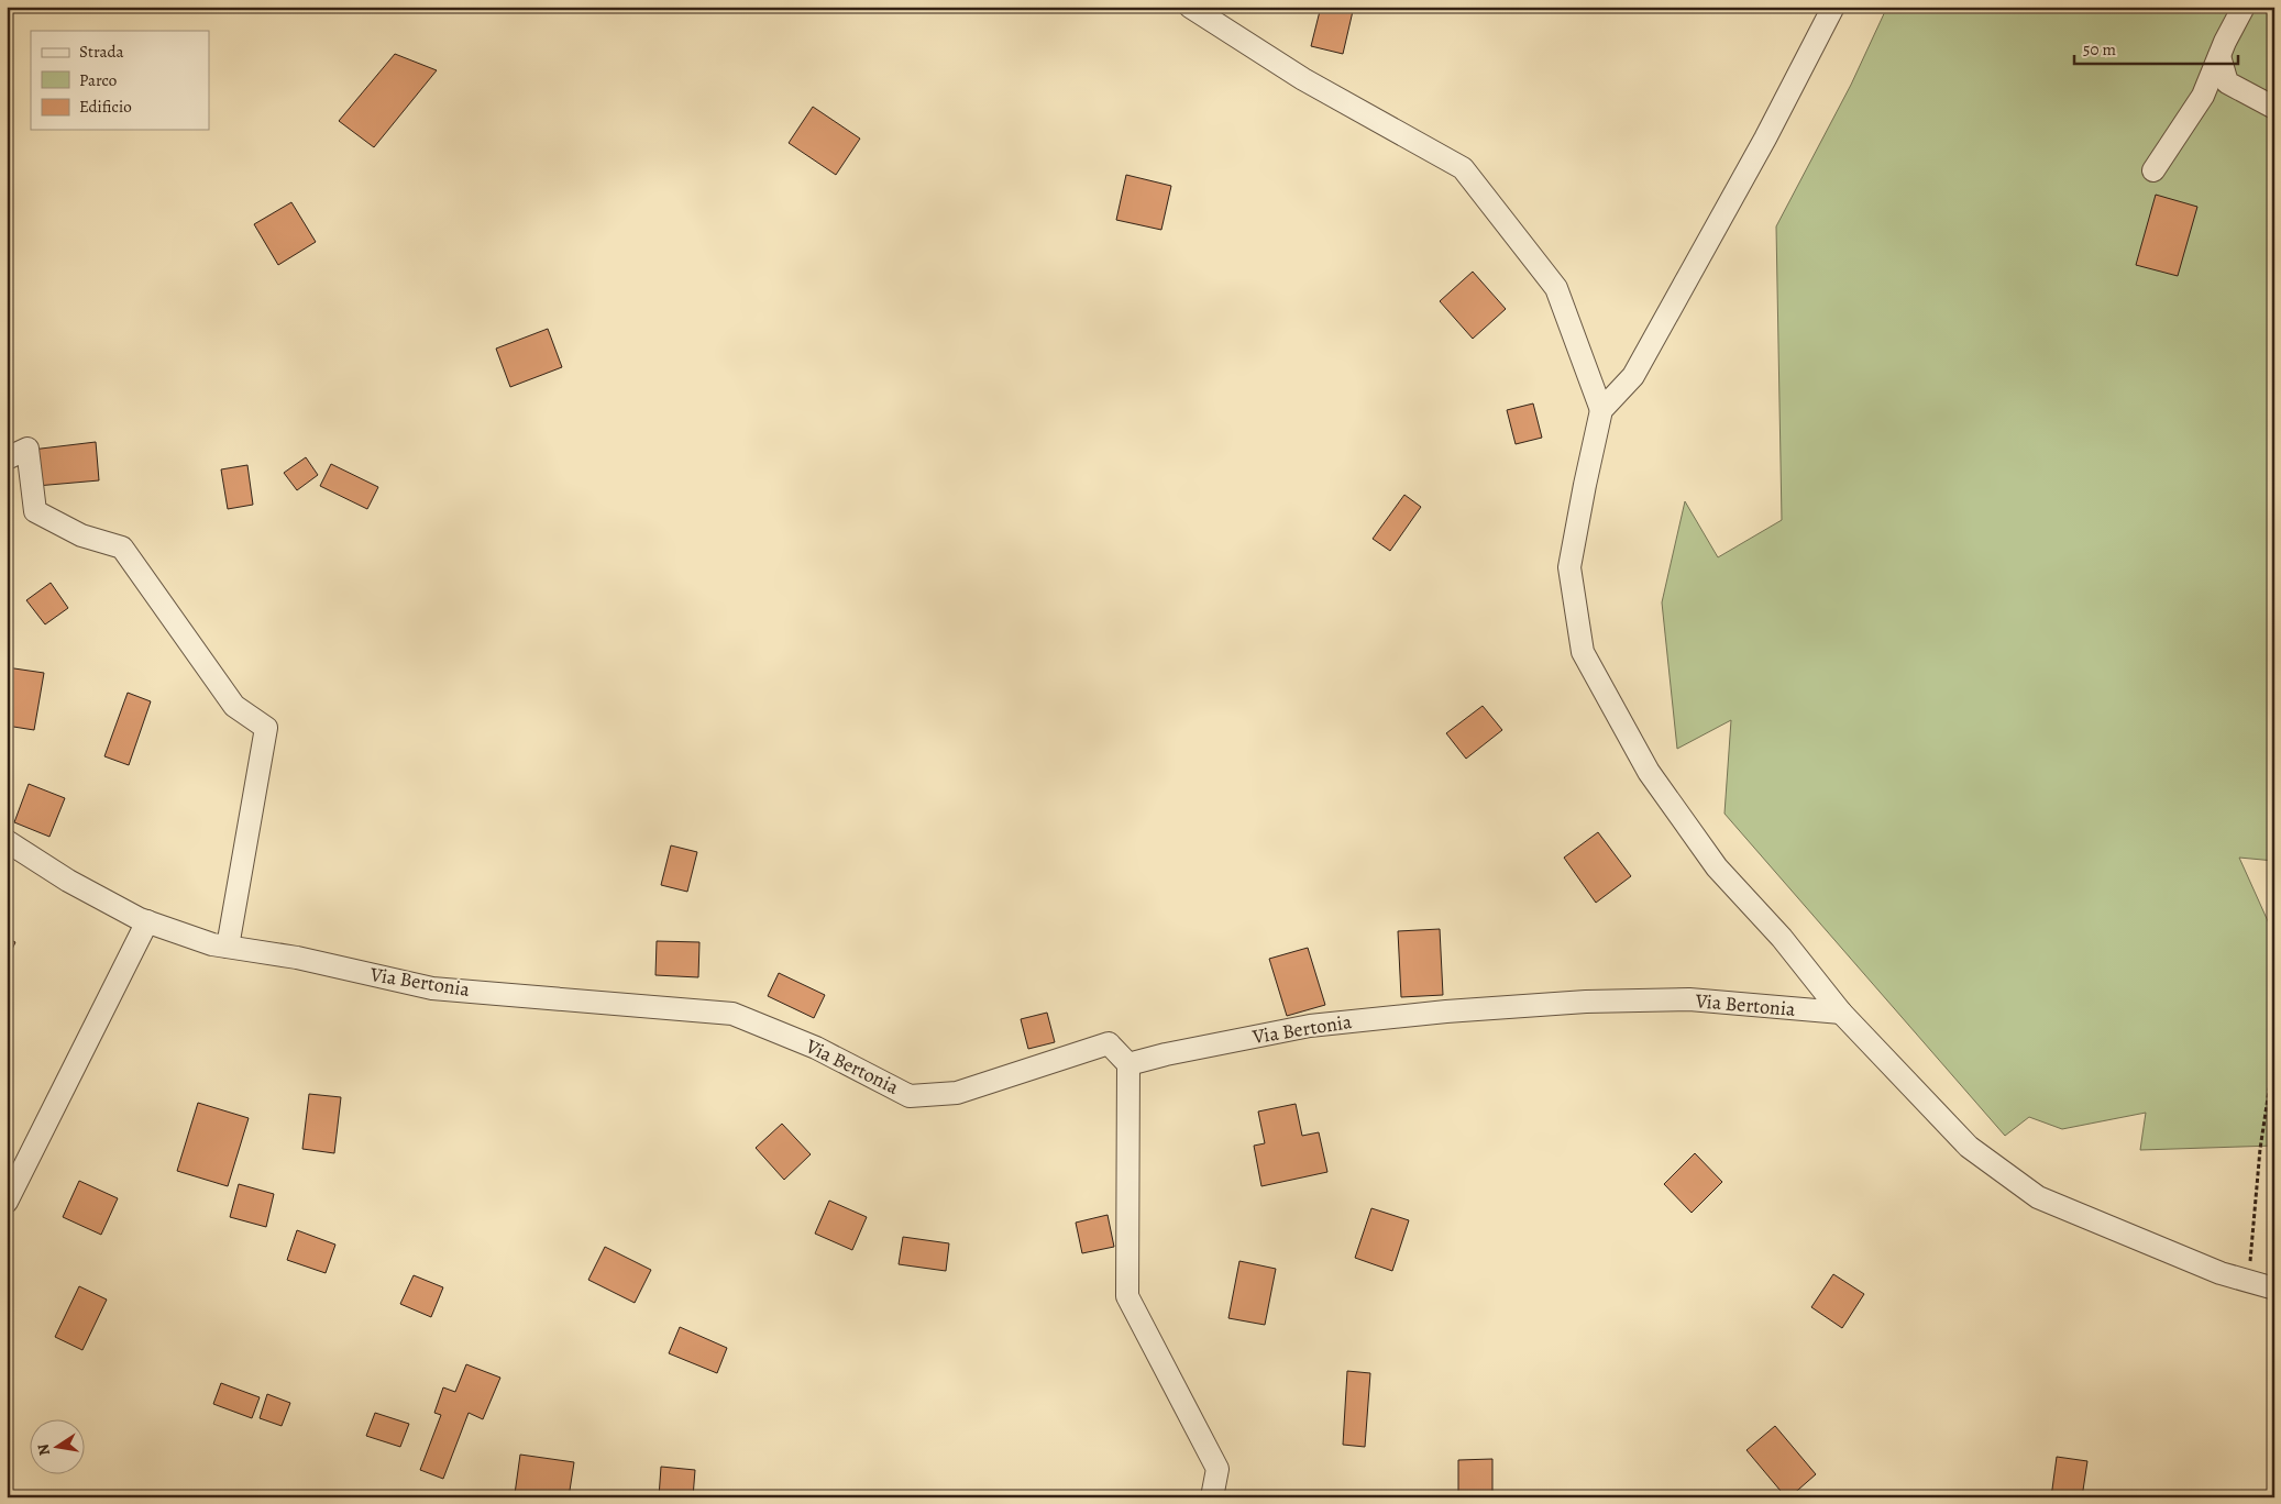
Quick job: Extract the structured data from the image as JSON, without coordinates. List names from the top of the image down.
{
  "streets": {
    "street": ["Via Bertonia"]
  },
  "legend": ["Strada", "Parco", "Edificio"],
  "scale_bar": "50 m",
  "north": "left"
}
